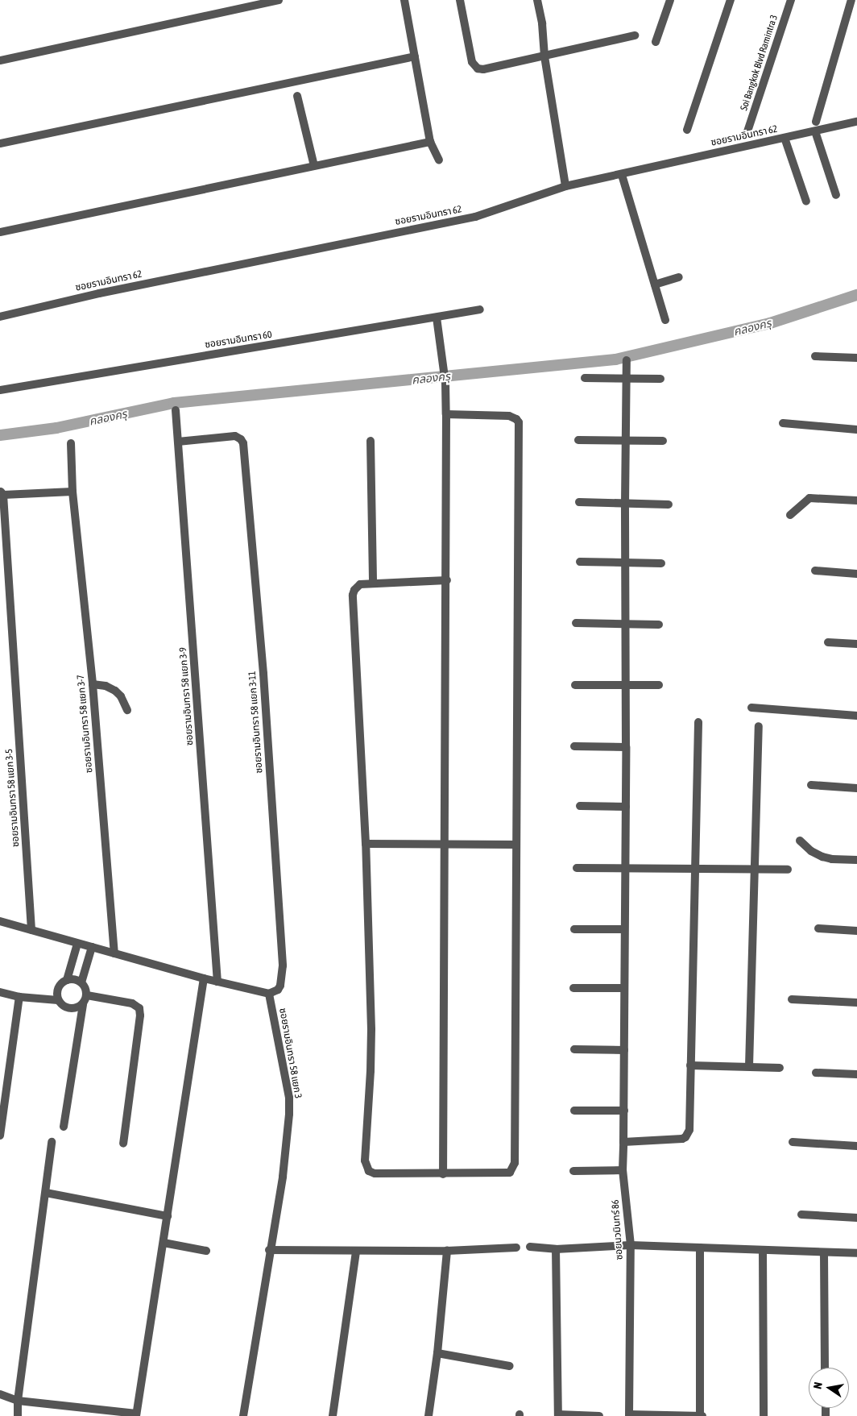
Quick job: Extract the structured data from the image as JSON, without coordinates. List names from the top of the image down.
{
  "streets": {
    "street": [
      "Soi Bangkok Blvd Ramintra 3",
      "ซอยรามอินทรา 62",
      "ซอยรามอินทรา 60",
      "ซอยรามอินทรา 58 แยก 3-9",
      "ซอยรามอินทรา 58 แยก 3-11",
      "ซอยรามอินทรา 58 แยก 3-7",
      "ซอยรามอินทรา 58 แยก 3-5",
      "ซอยรามอินทรา 58 แยก 3",
      "ซอยนวมินทร์ 86"
    ]
  },
  "crossings": [
    ["ซอยรามอินทรา 58 แยก 3-9", "ซอยรามอินทรา 58 แยก 3-11"],
    ["ซอยรามอินทรา 58 แยก 3-11", "ซอยรามอินทรา 58 แยก 3"]
  ],
  "water": ["คลองครุ"],
  "north": "left"
}
